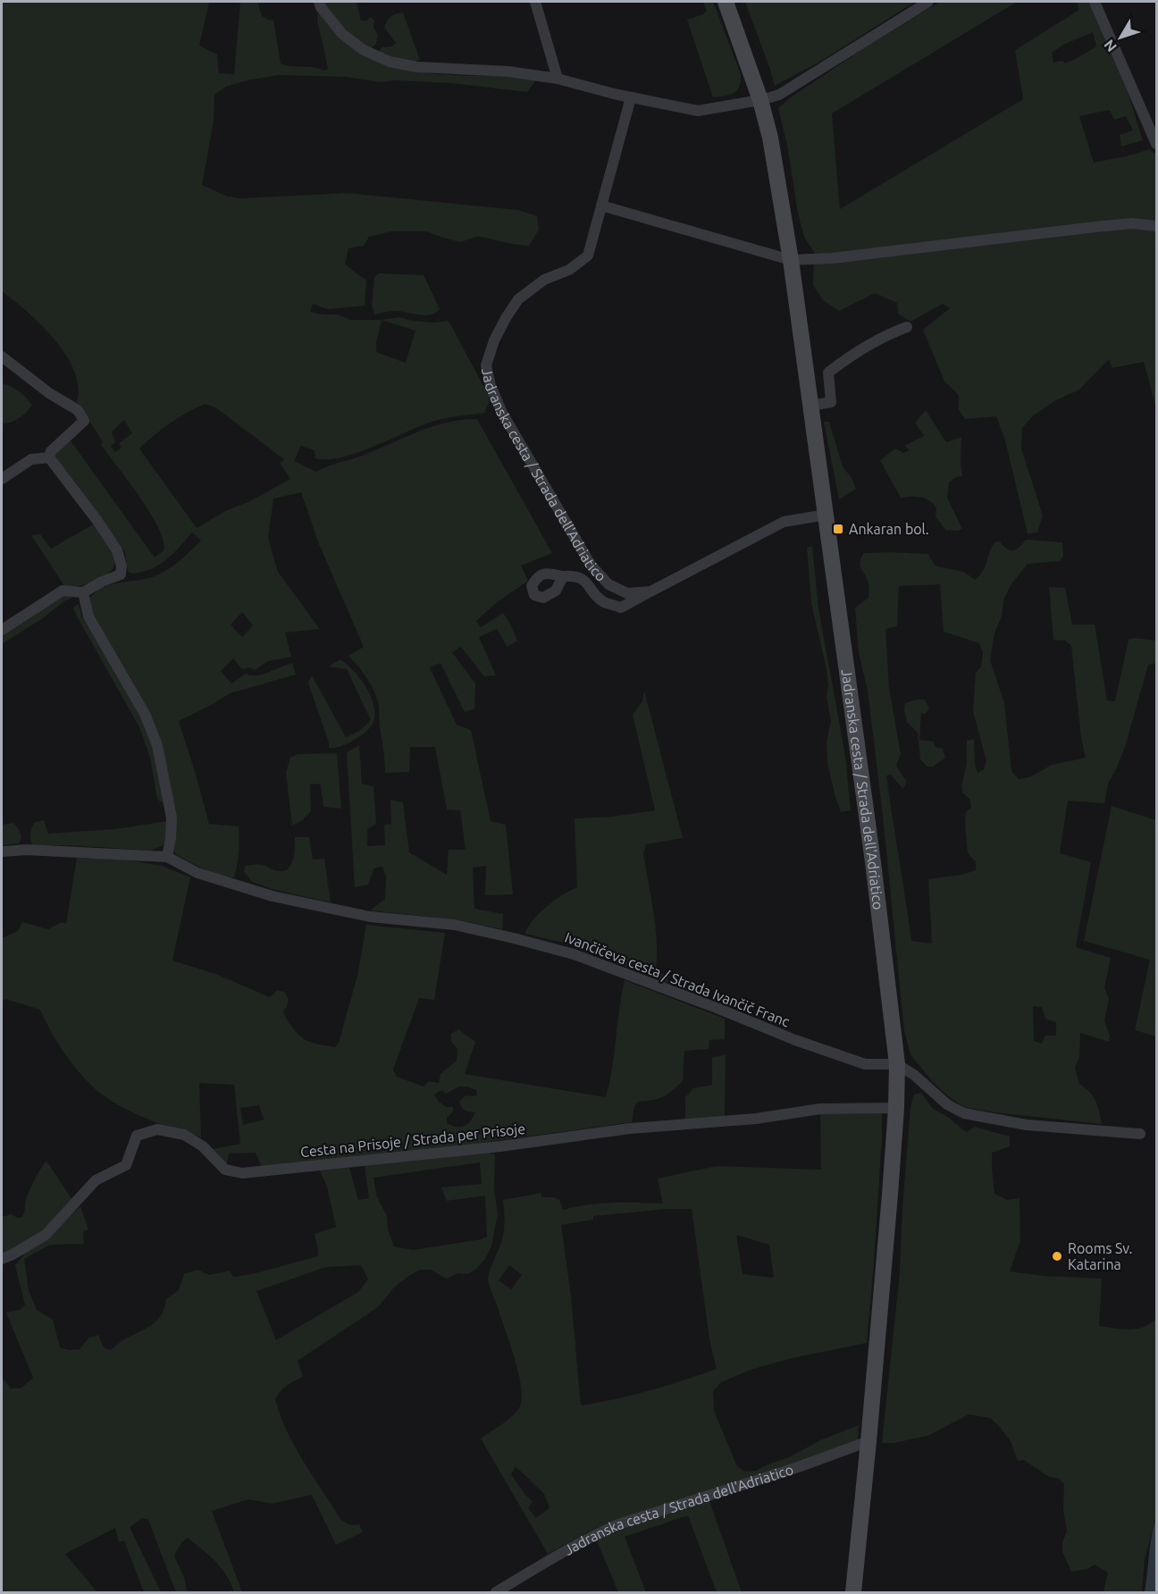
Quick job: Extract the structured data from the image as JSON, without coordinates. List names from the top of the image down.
{
  "streets": {
    "main road": ["Jadranska cesta / Strada dell'Adriatico"],
    "street": ["Ivančičeva cesta / Strada Ivančič Franc", "Cesta na Prisoje / Strada per Prisoje"]
  },
  "crossings": [
    ["Jadranska cesta / Strada dell'Adriatico", "Ivančičeva cesta / Strada Ivančič Franc"],
    ["Jadranska cesta / Strada dell'Adriatico", "Cesta na Prisoje / Strada per Prisoje"]
  ],
  "places": {
    "transit": ["Ankaran bol."],
    "other": ["Rooms Sv. Katarina"]
  },
  "north": "bottom left"
}
